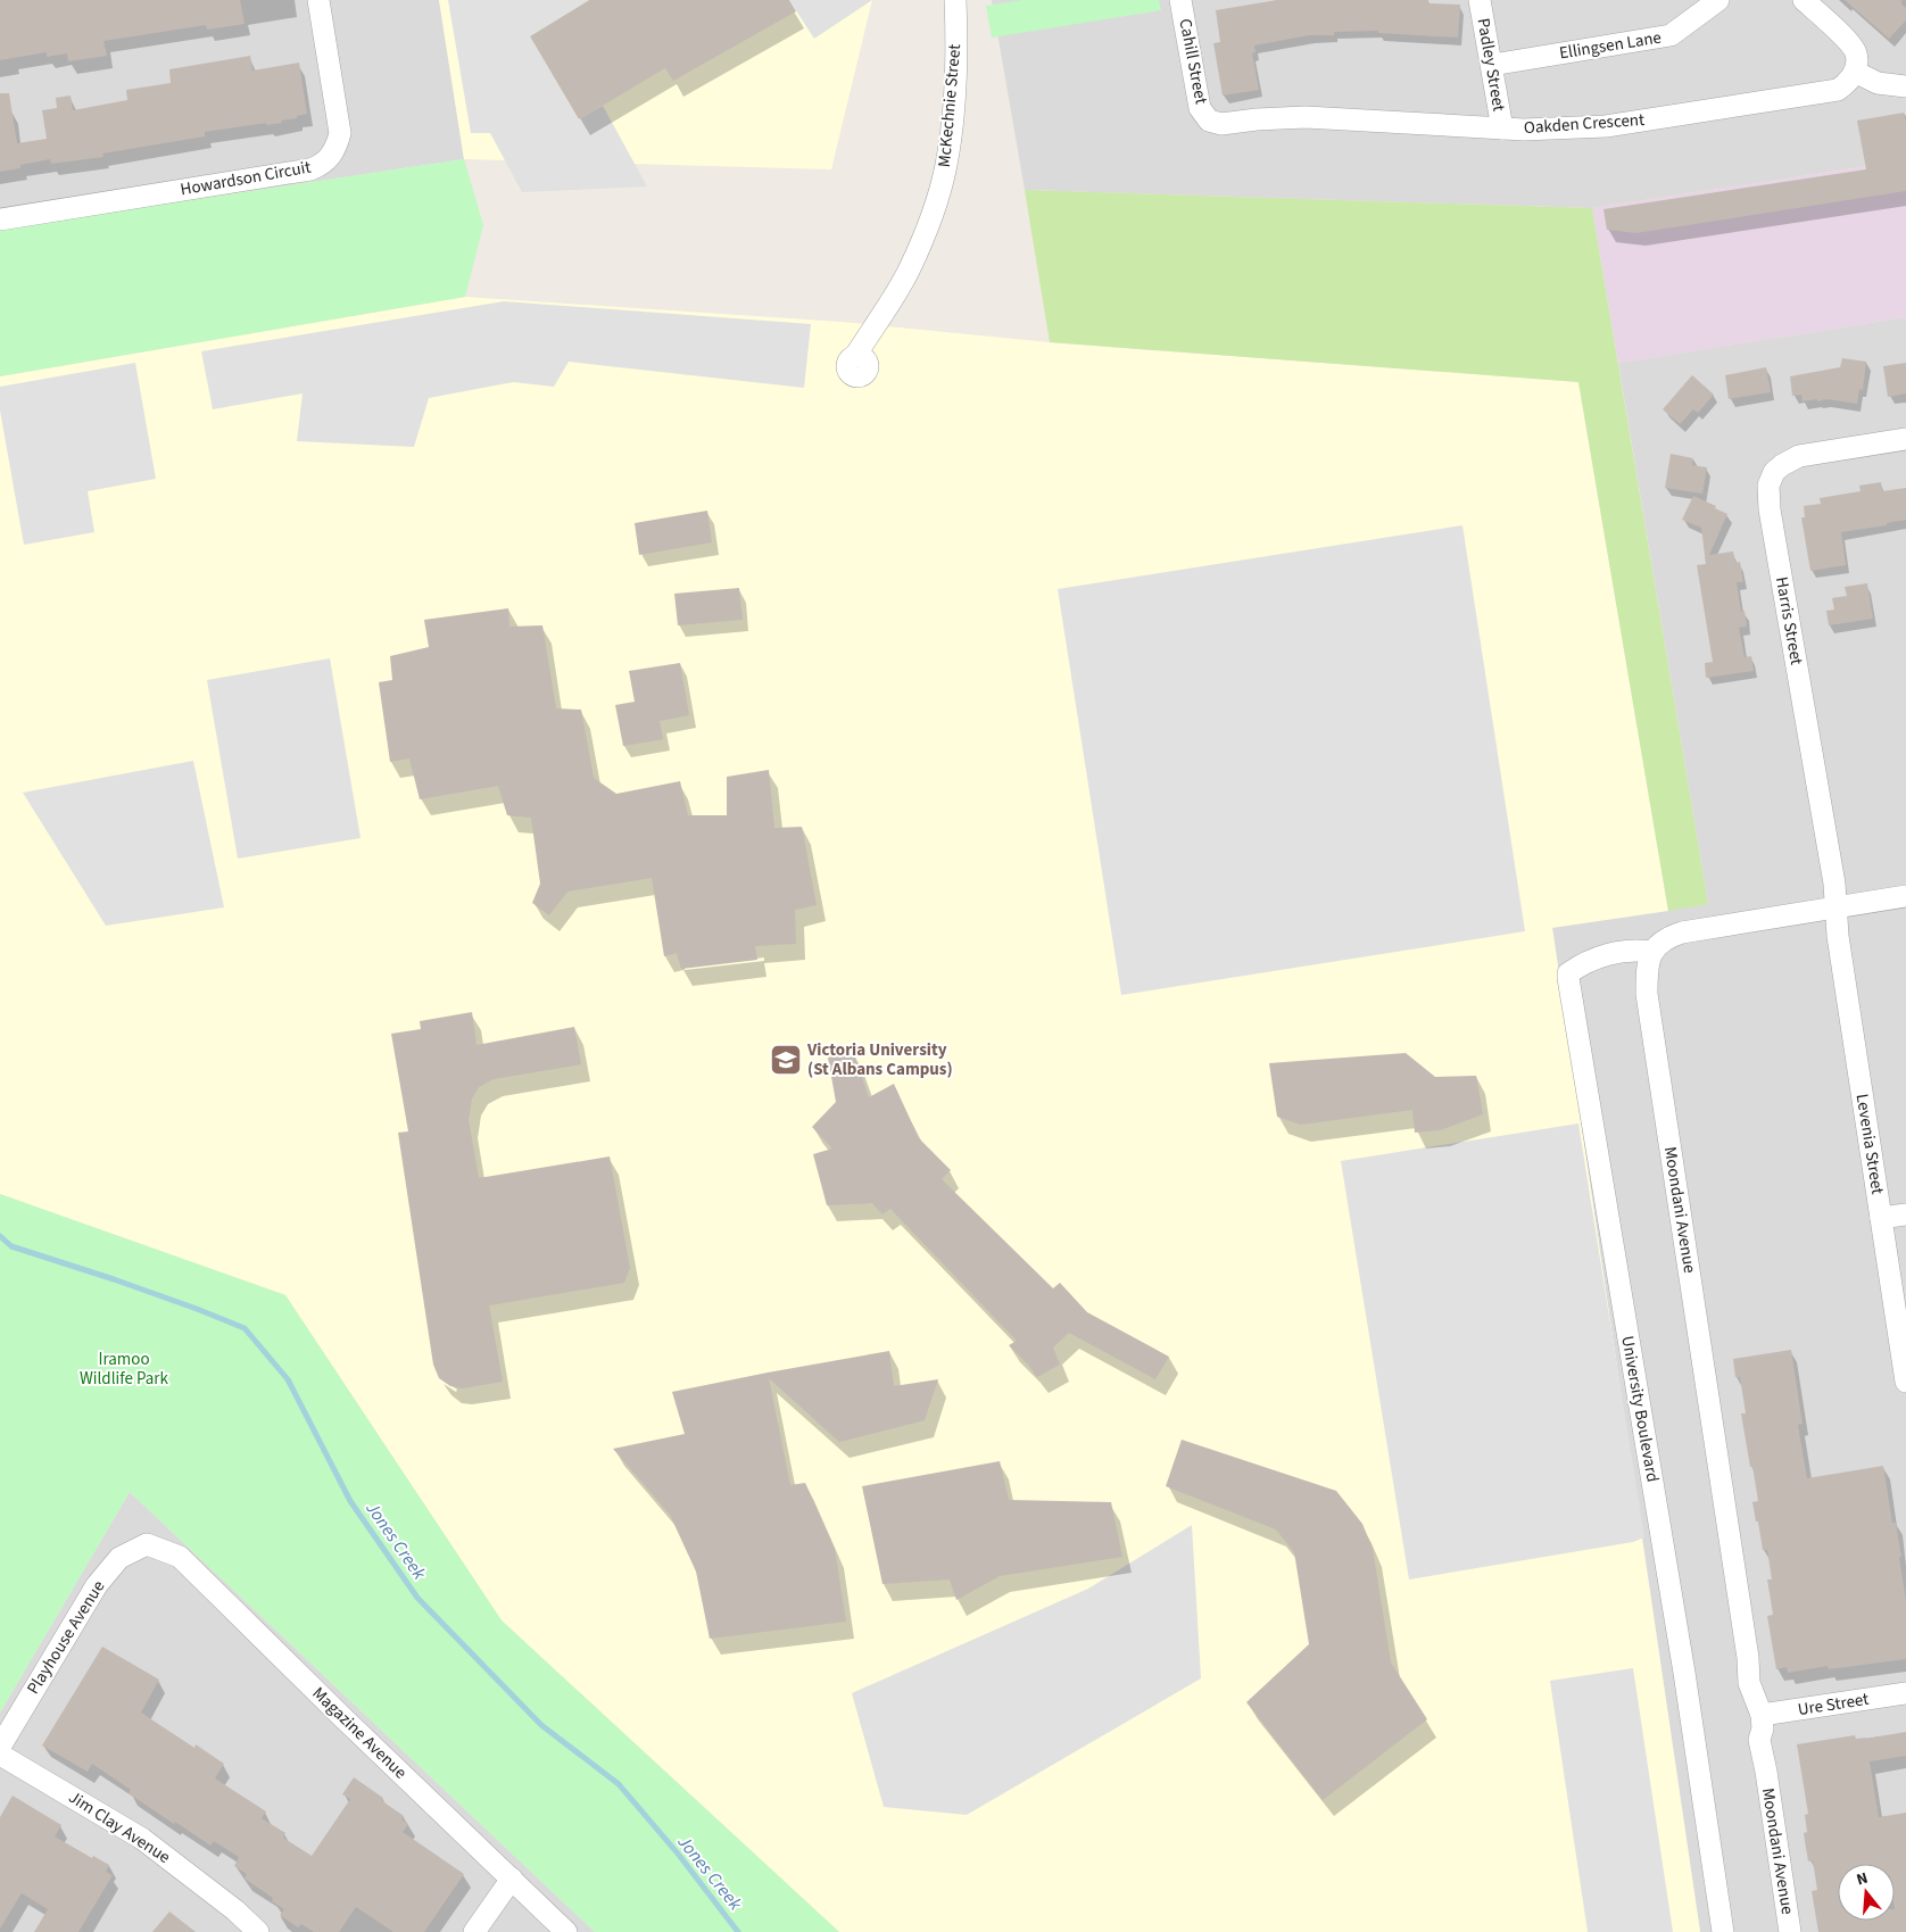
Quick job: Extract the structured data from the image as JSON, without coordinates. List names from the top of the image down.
{
  "streets": {
    "street": [
      "Ellingsen Lane",
      "Cahill Street",
      "Padley Street",
      "McKechnie Street",
      "Oakden Crescent",
      "Howardson Circuit",
      "Harris Street",
      "Levenia Street",
      "Moondani Avenue",
      "University Boulevard",
      "Playhouse Avenue",
      "Ure Street",
      "Magazine Avenue",
      "Jim Clay Avenue"
    ]
  },
  "crossings": [
    ["Ellingsen Lane", "Padley Street"],
    ["Cahill Street", "Oakden Crescent"],
    ["Padley Street", "Oakden Crescent"],
    ["Harris Street", "Levenia Street"],
    ["Moondani Avenue", "University Boulevard"],
    ["Moondani Avenue", "Ure Street"],
    ["Playhouse Avenue", "Magazine Avenue"]
  ],
  "water": ["Jones Creek"],
  "parks": ["Iramoo Wildlife Park"],
  "places": {
    "school or university": ["Victoria University (St Albans Campus)"]
  },
  "north": "top"
}
